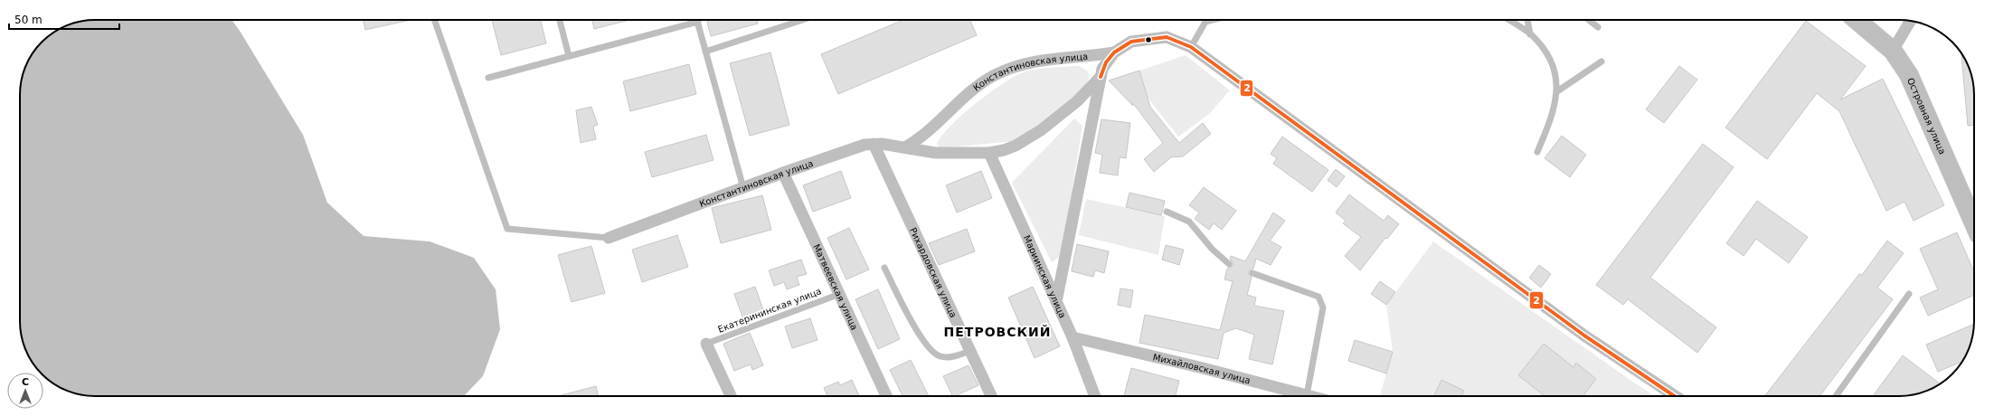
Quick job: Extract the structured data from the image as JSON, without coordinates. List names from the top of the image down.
{
  "streets": {
    "main road": ["Островная улица"],
    "street": [
      "Константиновская улица",
      "Рихардовская улица",
      "Мариинская улица",
      "Матвеевская улица",
      "Михайловская улица"
    ],
    "lane": ["Екатерининская улица"]
  },
  "crossings": [
    ["Константиновская улица", "Рихардовская улица"],
    ["Константиновская улица", "Мариинская улица"],
    ["Константиновская улица", "Матвеевская улица"],
    ["Мариинская улица", "Михайловская улица"],
    ["Матвеевская улица", "Екатерининская улица"]
  ],
  "districts": ["ПЕТРОВСКИЙ"],
  "lines": ["transit line 2"],
  "scale_bar": "50 m",
  "north": "top"
}
